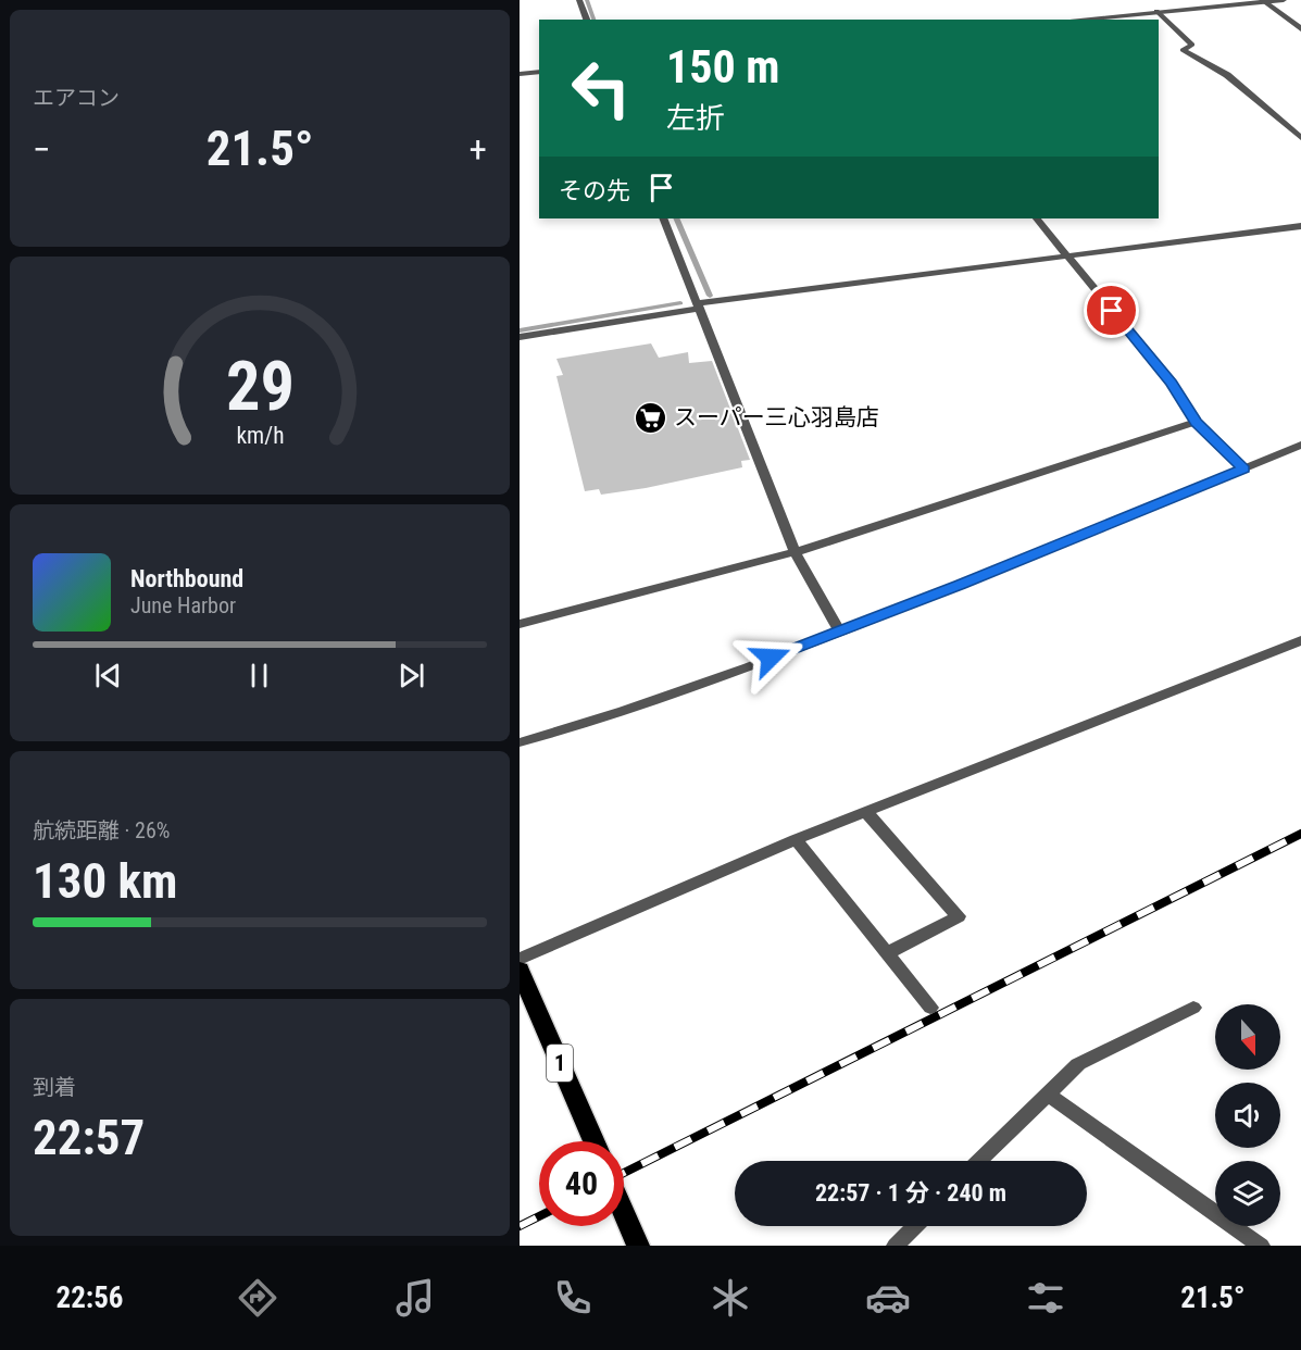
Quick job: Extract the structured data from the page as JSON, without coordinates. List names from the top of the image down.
{
  "streets": {
    "main road": ["1"]
  },
  "places": {
    "supermarket": ["スーパー三心羽島店"]
  },
  "north": "bottom",
  "page": {
    "tile": [
      "エアコン",
      ["航続距離 · 26%", "130 km"],
      ["到着", "22:57"]
    ],
    "turn": ["150 m", "左折"],
    "heat": ["−", "21.5°", "+"],
    "then": "その先",
    "song": ["Northbound", "June Harbor"],
    "limit": "40",
    "trip": "22:57 · 1 分 · 240 m",
    "tabs": ["22:56", "21.5°"],
    "gauge": ["29", "km/h"]
  }
}
